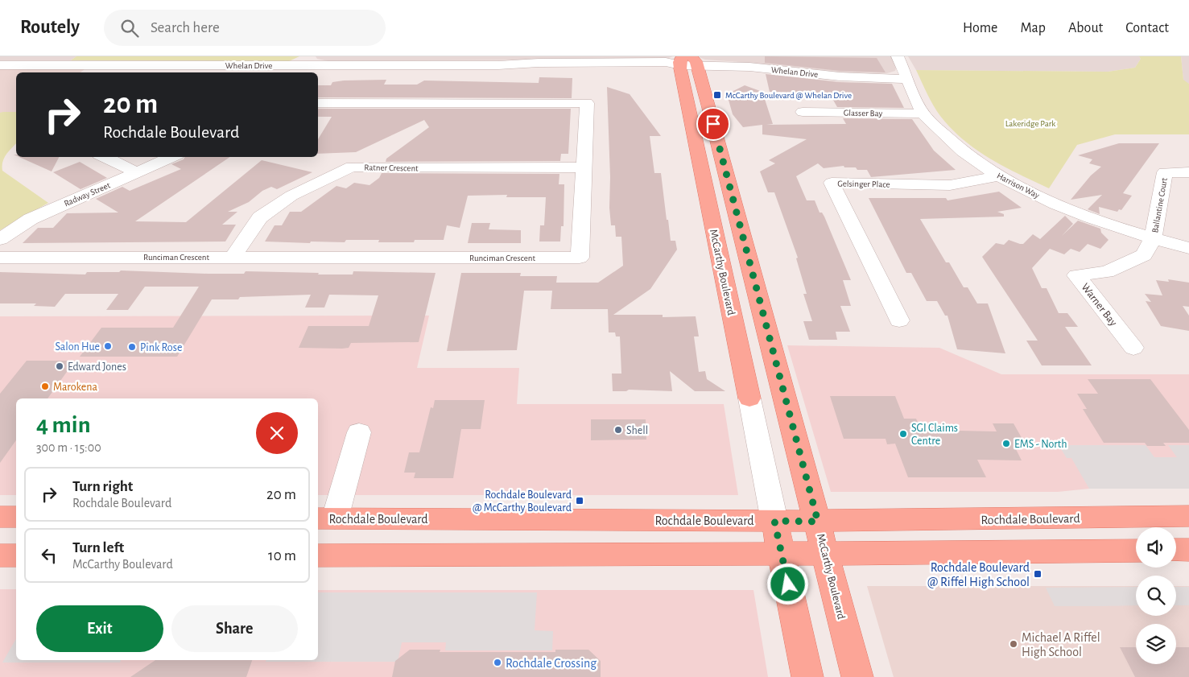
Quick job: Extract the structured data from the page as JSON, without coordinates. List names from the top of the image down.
{
  "streets": {
    "main road": ["McCarthy Boulevard", "Rochdale Boulevard"],
    "street": [
      "Whelan Drive",
      "Glasser Bay",
      "Ratner Crescent",
      "Gelsinger Place",
      "Harrison Way",
      "Radway Street",
      "Ballantine Court",
      "Runciman Crescent",
      "Warner Bay"
    ]
  },
  "crossings": [
    ["Whelan Drive", "Harrison Way"],
    ["Whelan Drive", "McCarthy Boulevard"],
    ["Glasser Bay", "Harrison Way"],
    ["Ratner Crescent", "Runciman Crescent"],
    ["Gelsinger Place", "Harrison Way"],
    ["Harrison Way", "Ballantine Court"],
    ["Harrison Way", "Warner Bay"],
    ["Ballantine Court", "Warner Bay"],
    ["McCarthy Boulevard", "Rochdale Boulevard"]
  ],
  "parks": ["Lakeridge Park"],
  "places": {
    "transit": ["McCarthy Boulevard @ Whelan Drive", "Rochdale Boulevard @ McCarthy Boulevard", "Rochdale Boulevard @ Riffel High School"],
    "other": [
      "Salon Hue",
      "Pink Rose",
      "Edward Jones",
      "Marokena",
      "Shell",
      "SGI Claims Centre",
      "EMS - North",
      "Michael A Riffel High School",
      "Rochdale Crossing"
    ]
  },
  "page": {
    "header": "Routely",
    "search": "Search here",
    "nav": [
      "Home",
      "Map",
      "About",
      "Contact"
    ],
    "turn": ["20 m", "Rochdale Boulevard"],
    "heading": ["4 min", "300 m · 15:00"],
    "list": [
      {
        "name": "Turn right",
        "note": "Rochdale Boulevard",
        "value": "20 m"
      },
      {
        "name": "Turn left",
        "note": "McCarthy Boulevard",
        "value": "10 m"
      }
    ],
    "buttons": ["Exit", "Share"]
  }
}
